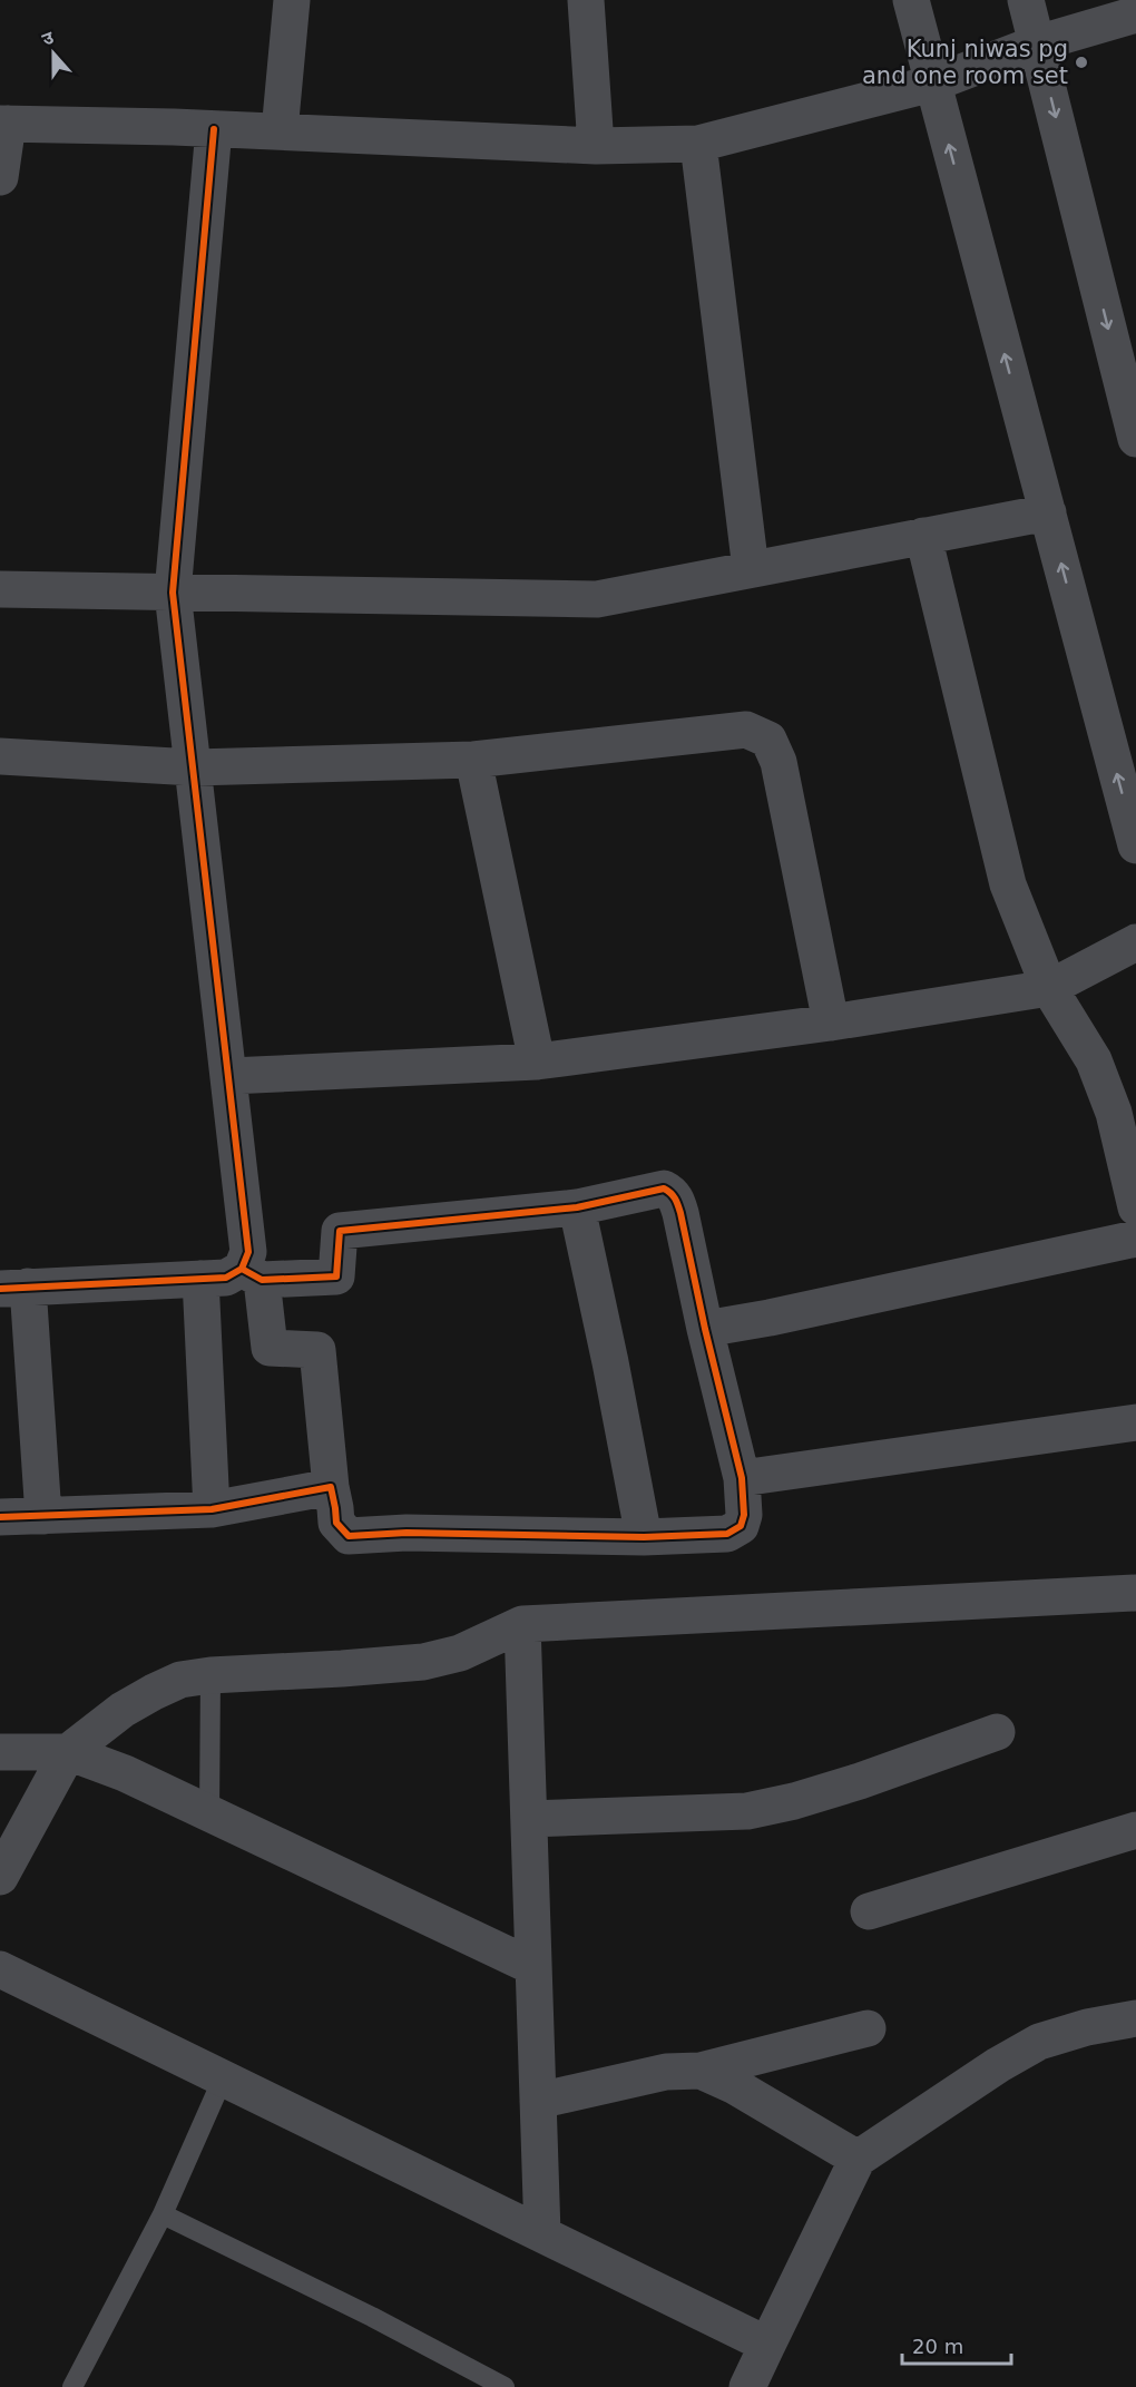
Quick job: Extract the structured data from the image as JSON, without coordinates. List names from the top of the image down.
{
  "places": ["Kunj niwas pg and one room set"],
  "scale_bar": "20 m",
  "north": "top"
}
